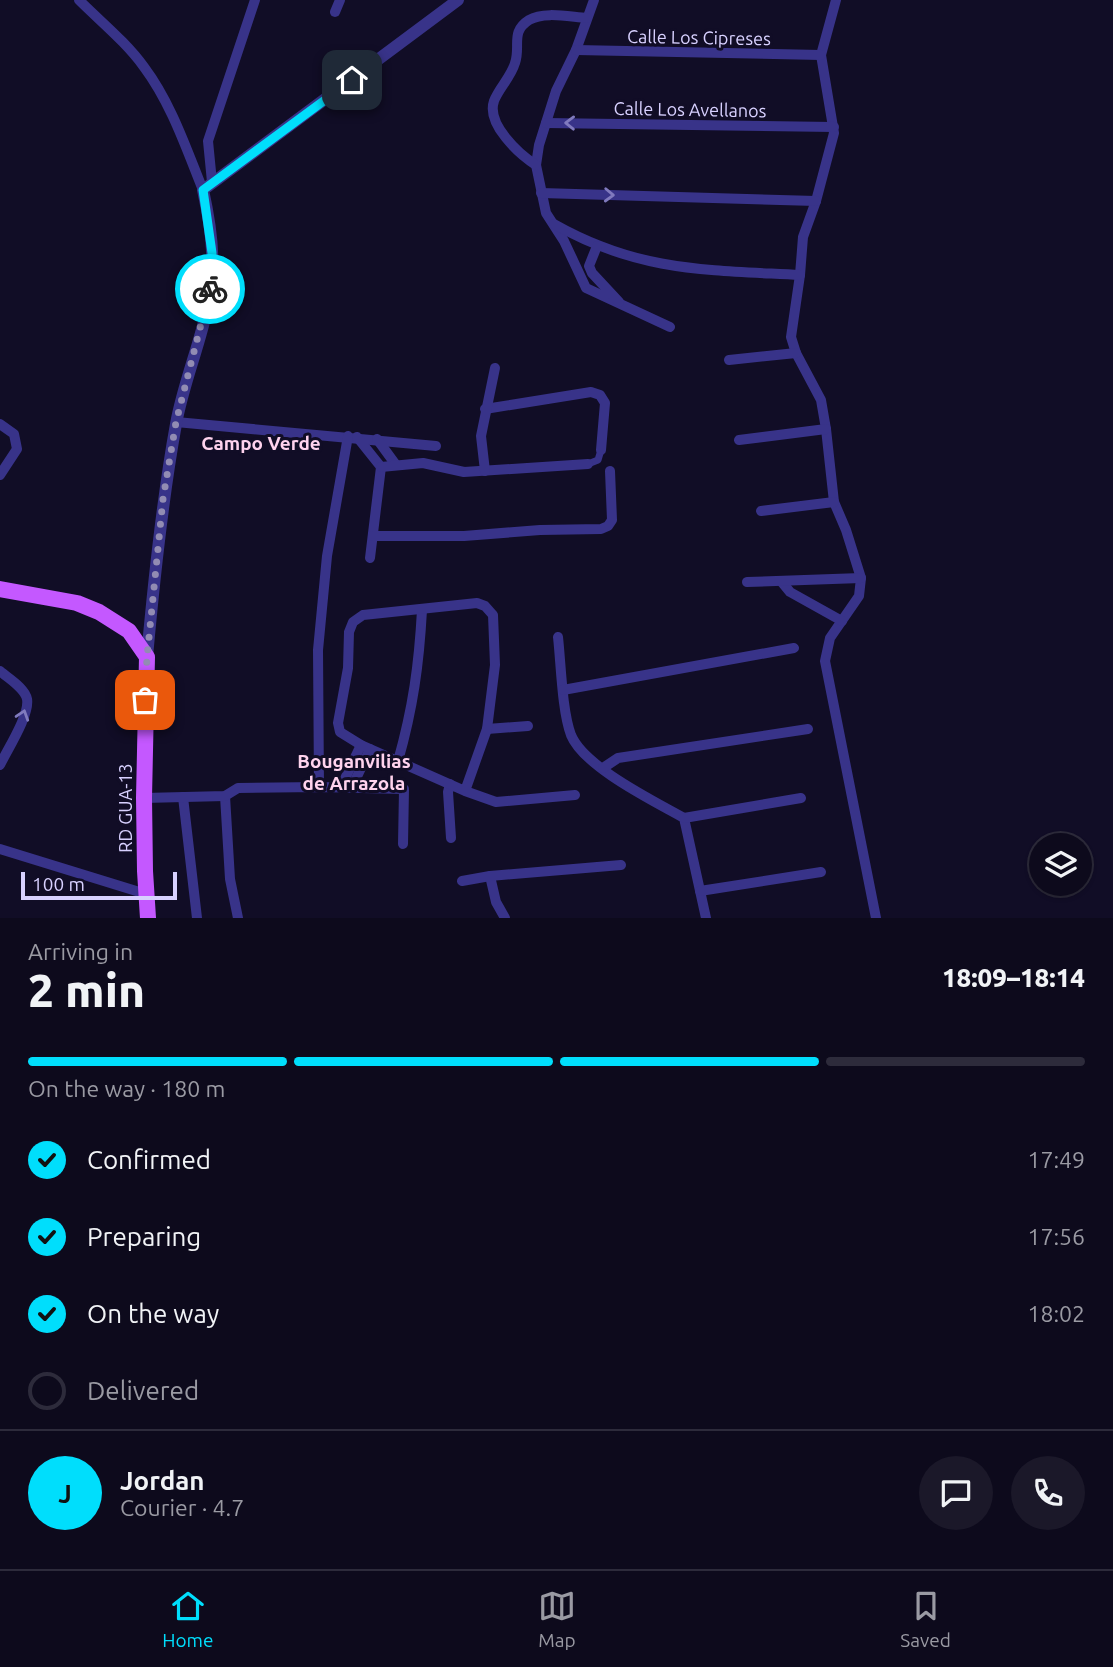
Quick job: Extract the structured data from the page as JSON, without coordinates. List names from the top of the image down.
{
  "streets": {
    "main road": ["RD GUA-13"],
    "street": ["Calle Los Cipreses", "Calle Los Avellanos"]
  },
  "districts": ["Campo Verde", "Bouganvilias de Arrazola"],
  "scale_bar": "100 m",
  "page": {
    "scale": "100 m",
    "heading": ["2 min", "Arriving in", "18:09–18:14"],
    "panel": ["Jordan", "Courier · 4.7"],
    "bar": "On the way · 180 m",
    "list": [
      ["Confirmed", "17:49"],
      ["Preparing", "17:56"],
      ["On the way", "18:02"],
      "Delivered"
    ],
    "round": "J",
    "tabs": ["Home", "Map", "Saved"]
  }
}
